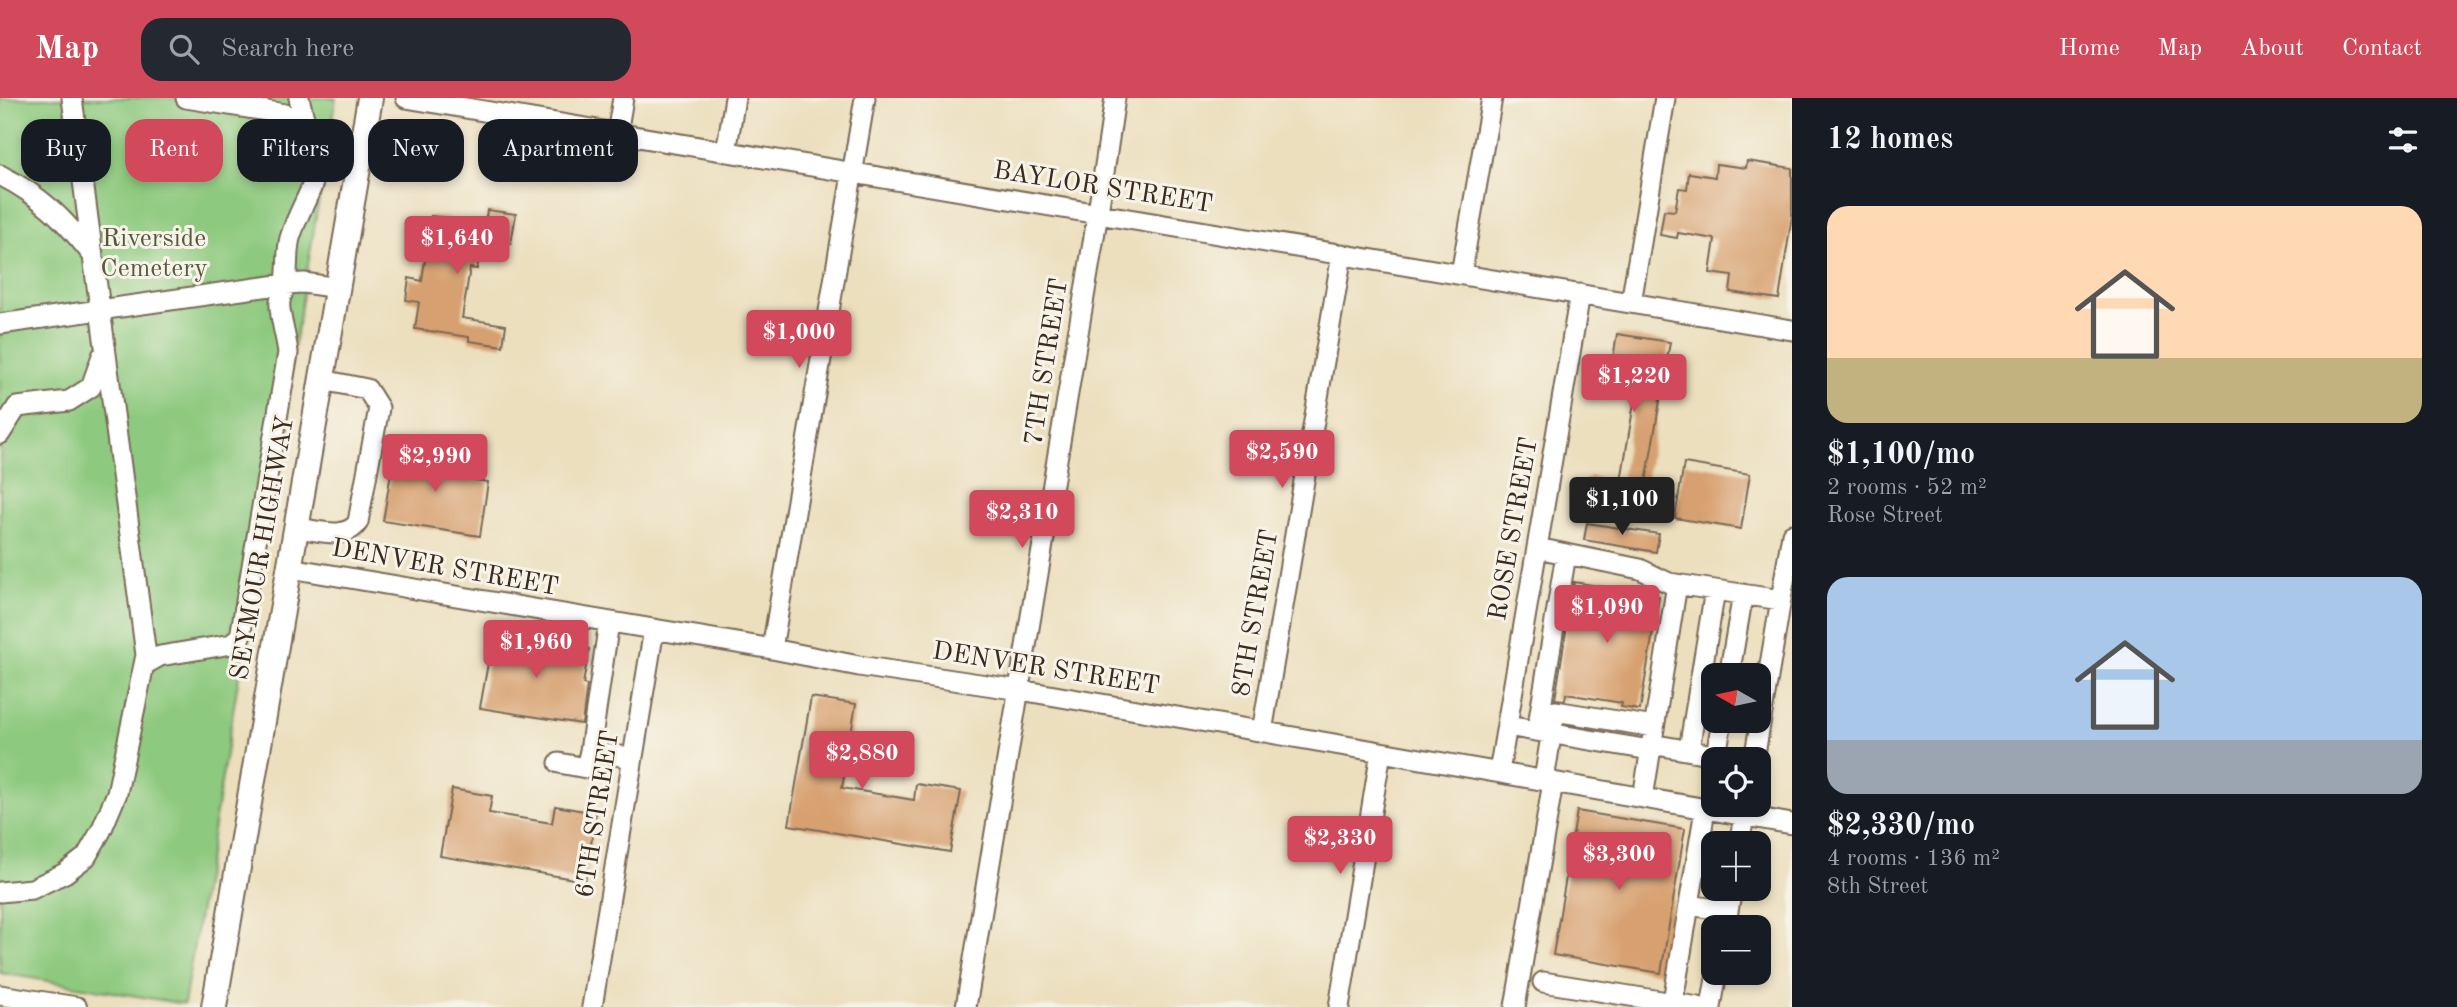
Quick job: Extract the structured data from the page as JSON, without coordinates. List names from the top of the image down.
{
  "streets": {
    "main road": ["SEYMOUR HIGHWAY"],
    "street": [
      "BAYLOR STREET",
      "7TH STREET",
      "ROSE STREET",
      "DENVER STREET",
      "8TH STREET",
      "6TH STREET"
    ]
  },
  "crossings": [
    ["BAYLOR STREET", "7TH STREET"],
    ["BAYLOR STREET", "ROSE STREET"],
    ["BAYLOR STREET", "8TH STREET"],
    ["7TH STREET", "DENVER STREET"],
    ["ROSE STREET", "DENVER STREET"],
    ["SEYMOUR HIGHWAY", "DENVER STREET"],
    ["DENVER STREET", "8TH STREET"],
    ["DENVER STREET", "6TH STREET"]
  ],
  "parks": ["Riverside Cemetery"],
  "north": "left",
  "page": {
    "header": "Map",
    "search": "Search here",
    "nav": [
      "Home",
      "Map",
      "About",
      "Contact"
    ],
    "heading": "12 homes",
    "chip": [
      "Buy",
      "Rent",
      "Filters",
      "New",
      "Apartment"
    ],
    "list": [
      {
        "name": "$1,100/mo",
        "note": "2 rooms · 52 m² · Rose Street"
      },
      {
        "name": "$2,330/mo",
        "note": "4 rooms · 136 m² · 8th Street"
      }
    ],
    "price": [
      "$1,640",
      "$1,000",
      "$1,220",
      "$2,590",
      "$2,990",
      "$1,100",
      "$2,310",
      "$1,090",
      "$1,960",
      "$2,880",
      "$2,330",
      "$3,300"
    ],
    "map_buttons": ["+", "−"]
  }
}
